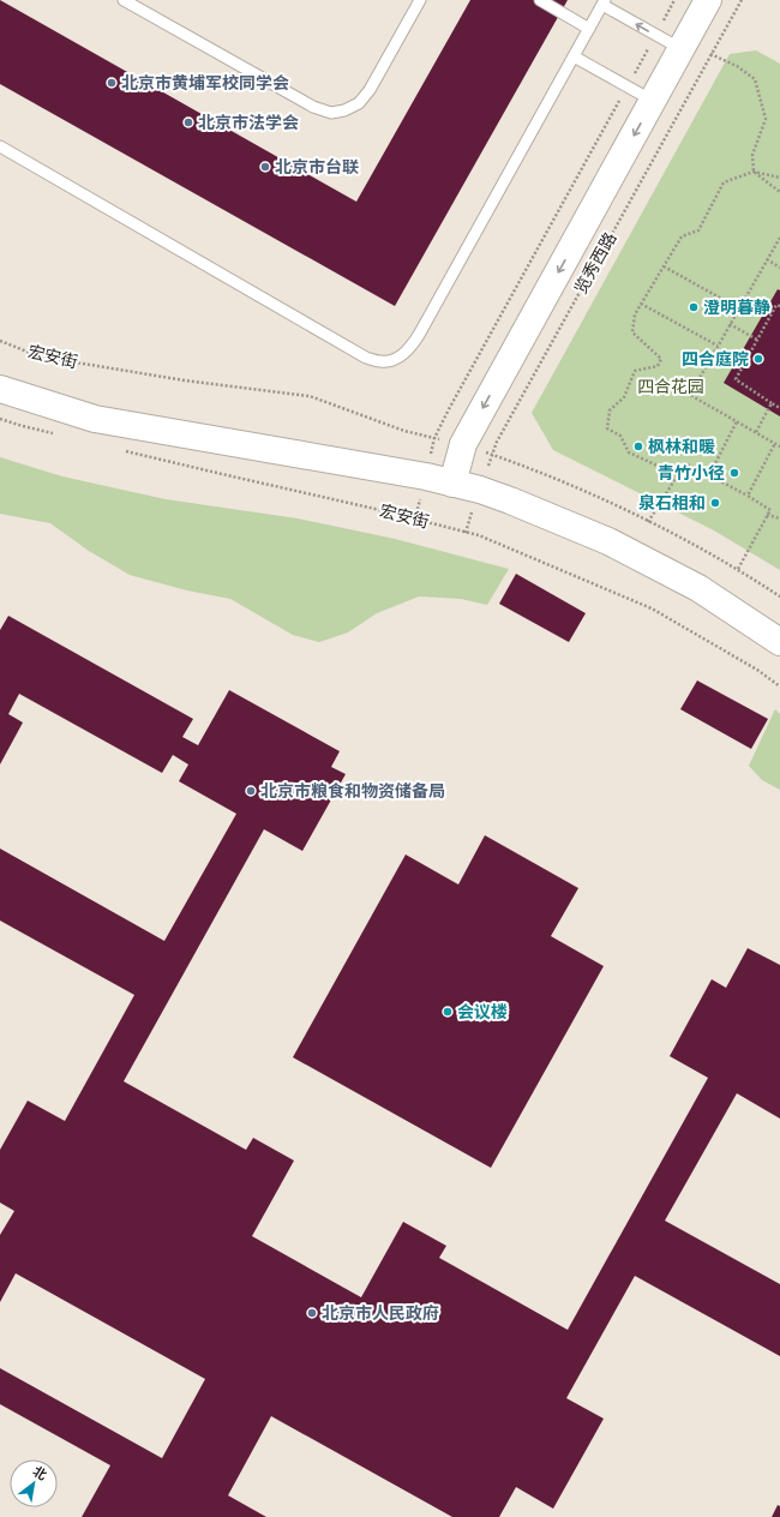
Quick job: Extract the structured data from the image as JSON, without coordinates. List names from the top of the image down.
{
  "streets": {
    "street": ["览秀西路"],
    "path": ["宏安街"]
  },
  "crossings": [
    ["览秀西路", "宏安街"]
  ],
  "parks": ["四合花园"],
  "places": [
    "北京市黄埔军校同学会",
    "北京市法学会",
    "北京市台联",
    "澄明暮静",
    "四合庭院",
    "枫林和暖",
    "青竹小径",
    "泉石相和",
    "北京市粮食和物资储备局",
    "会议楼",
    "北京市人民政府"
  ],
  "north": "top right"
}
